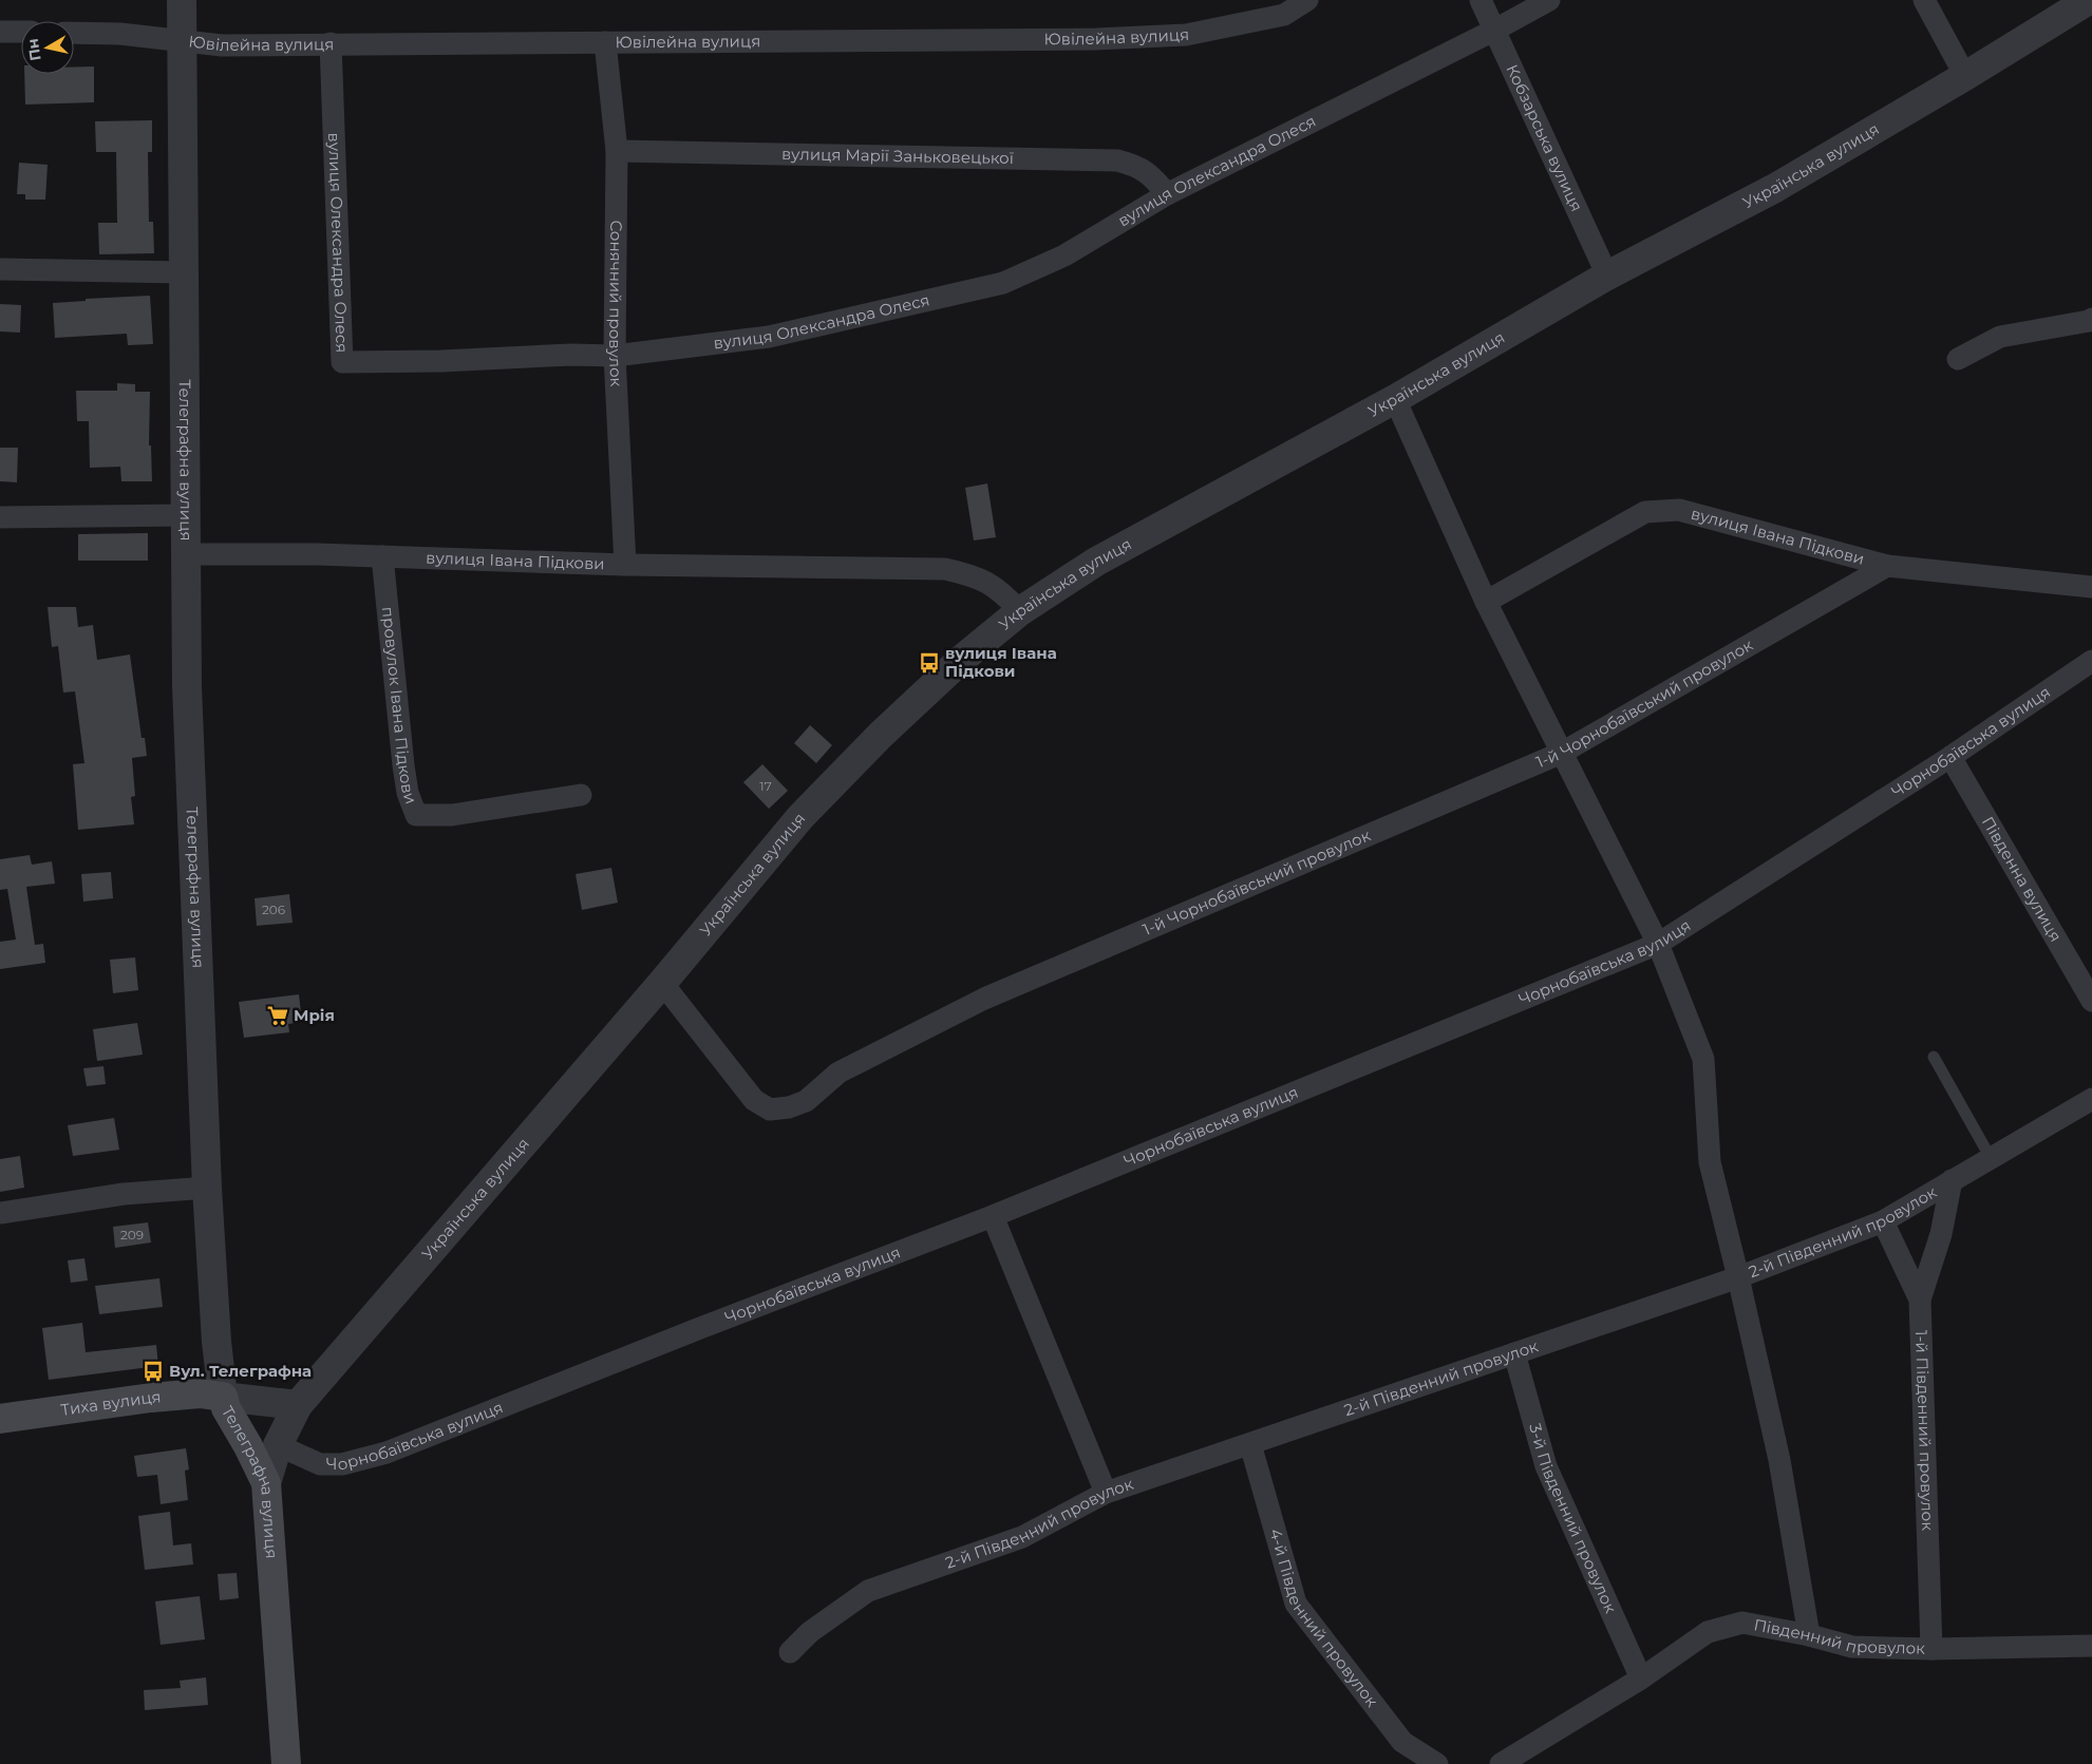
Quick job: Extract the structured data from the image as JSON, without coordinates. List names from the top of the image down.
{
  "streets": {
    "main road": ["Телеграфна вулиця", "Тиха вулиця"],
    "street": [
      "Ювілейна вулиця",
      "Кобзарська вулиця",
      "вулиця Марії Заньковецької",
      "Українська вулиця",
      "вулиця Олександра Олеся",
      "Сонячний провулок",
      "вулиця Івана Підкови",
      "1-й Чорнобаївський провулок",
      "провулок Івана Підкови",
      "Чорнобаївська вулиця",
      "Південна вулиця",
      "2-й Південний провулок",
      "1-й Південний провулок",
      "3-й Південний провулок",
      "4-й Південний провулок",
      "Південний провулок"
    ]
  },
  "crossings": [
    ["Ювілейна вулиця", "вулиця Олександра Олеся"],
    ["Ювілейна вулиця", "Сонячний провулок"],
    ["Ювілейна вулиця", "Телеграфна вулиця"],
    ["Кобзарська вулиця", "Українська вулиця"],
    ["Кобзарська вулиця", "вулиця Олександра Олеся"],
    ["вулиця Марії Заньковецької", "вулиця Олександра Олеся"],
    ["вулиця Марії Заньковецької", "Сонячний провулок"],
    ["Українська вулиця", "Телеграфна вулиця"],
    ["Українська вулиця", "вулиця Івана Підкови"],
    ["Українська вулиця", "1-й Чорнобаївський провулок"],
    ["Українська вулиця", "Чорнобаївська вулиця"],
    ["вулиця Олександра Олеся", "Сонячний провулок"],
    ["Сонячний провулок", "вулиця Івана Підкови"],
    ["Телеграфна вулиця", "вулиця Івана Підкови"],
    ["Телеграфна вулиця", "Тиха вулиця"],
    ["вулиця Івана Підкови", "1-й Чорнобаївський провулок"],
    ["вулиця Івана Підкови", "провулок Івана Підкови"],
    ["Чорнобаївська вулиця", "Південна вулиця"],
    ["2-й Південний провулок", "1-й Південний провулок"],
    ["2-й Південний провулок", "3-й Південний провулок"],
    ["2-й Південний провулок", "4-й Південний провулок"],
    ["1-й Південний провулок", "Південний провулок"],
    ["3-й Південний провулок", "Південний провулок"]
  ],
  "places": {
    "bus stop": ["вулиця Івана Підкови", "Вул. Телеграфна"],
    "supermarket": ["Мрія"]
  },
  "house_numbers": ["17", "206", "209"],
  "north": "left"
}
